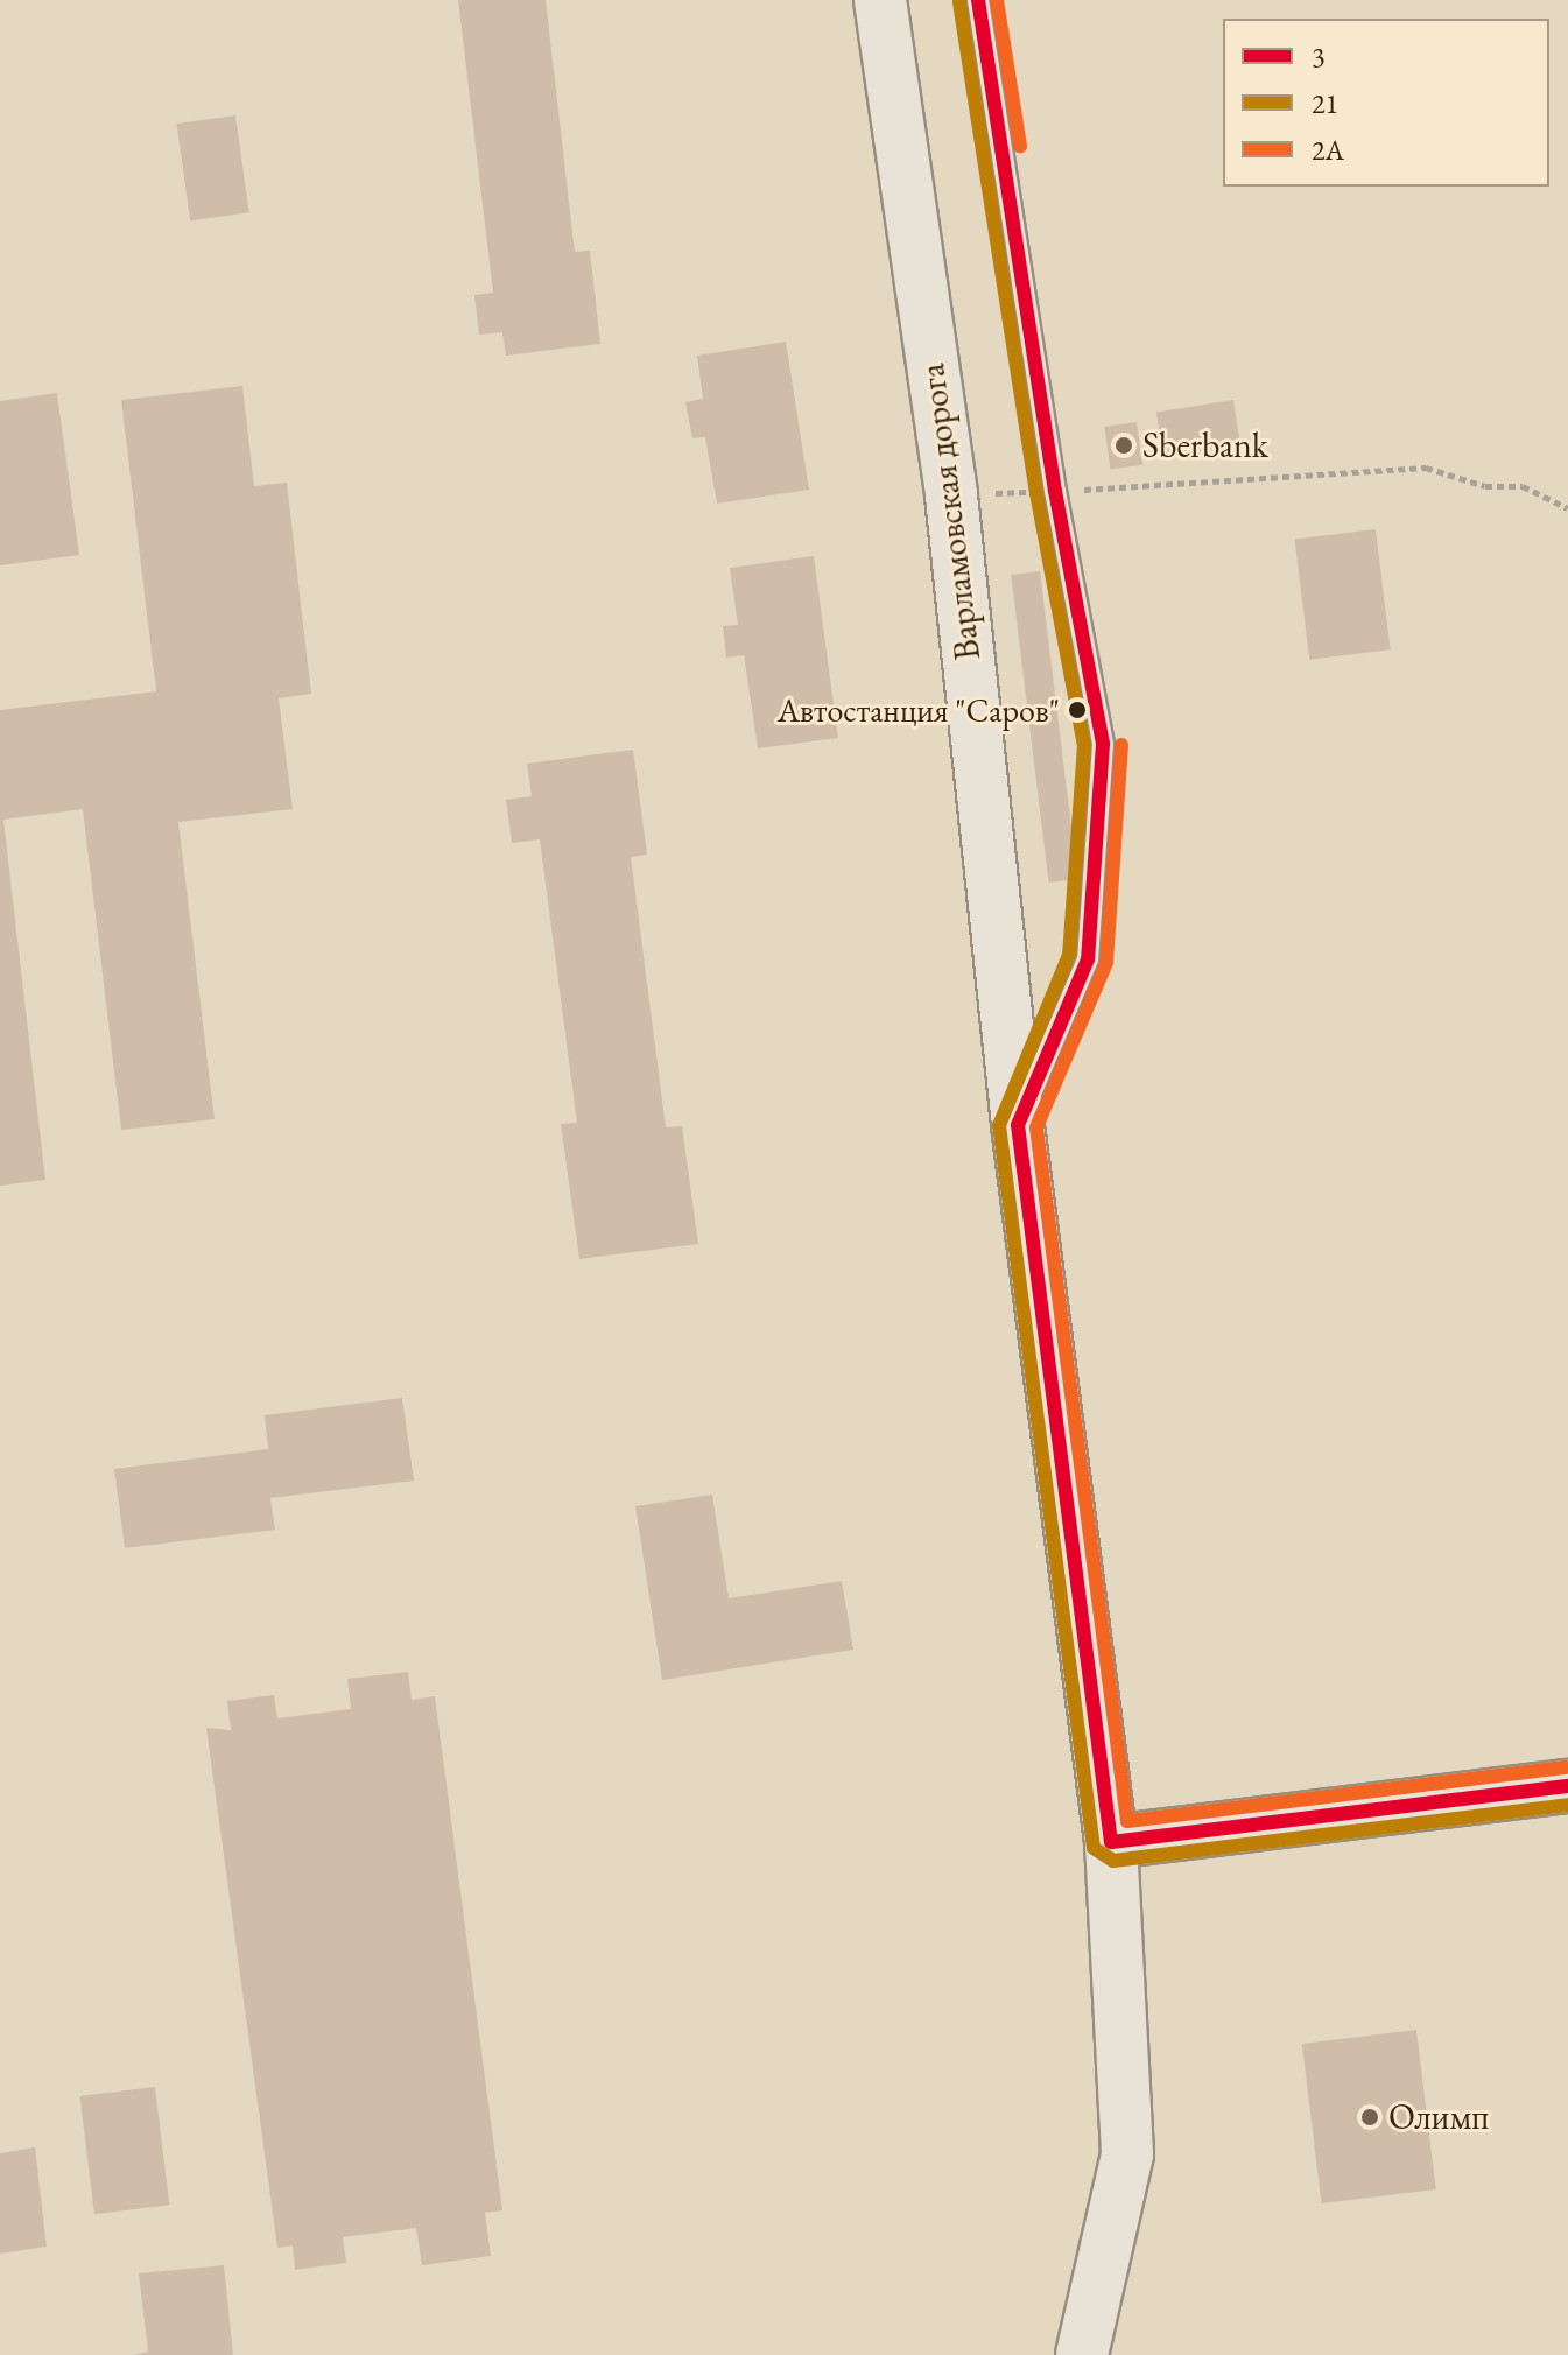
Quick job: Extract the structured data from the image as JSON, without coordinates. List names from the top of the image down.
{
  "streets": {
    "street": ["Варламовская дорога"]
  },
  "places": ["Sberbank", "Автостанция \"Саров\"", "Олимп"],
  "lines": ["transit line 3", "transit line 2А", "transit line 21"],
  "legend": ["3", "21", "2А"]
}
